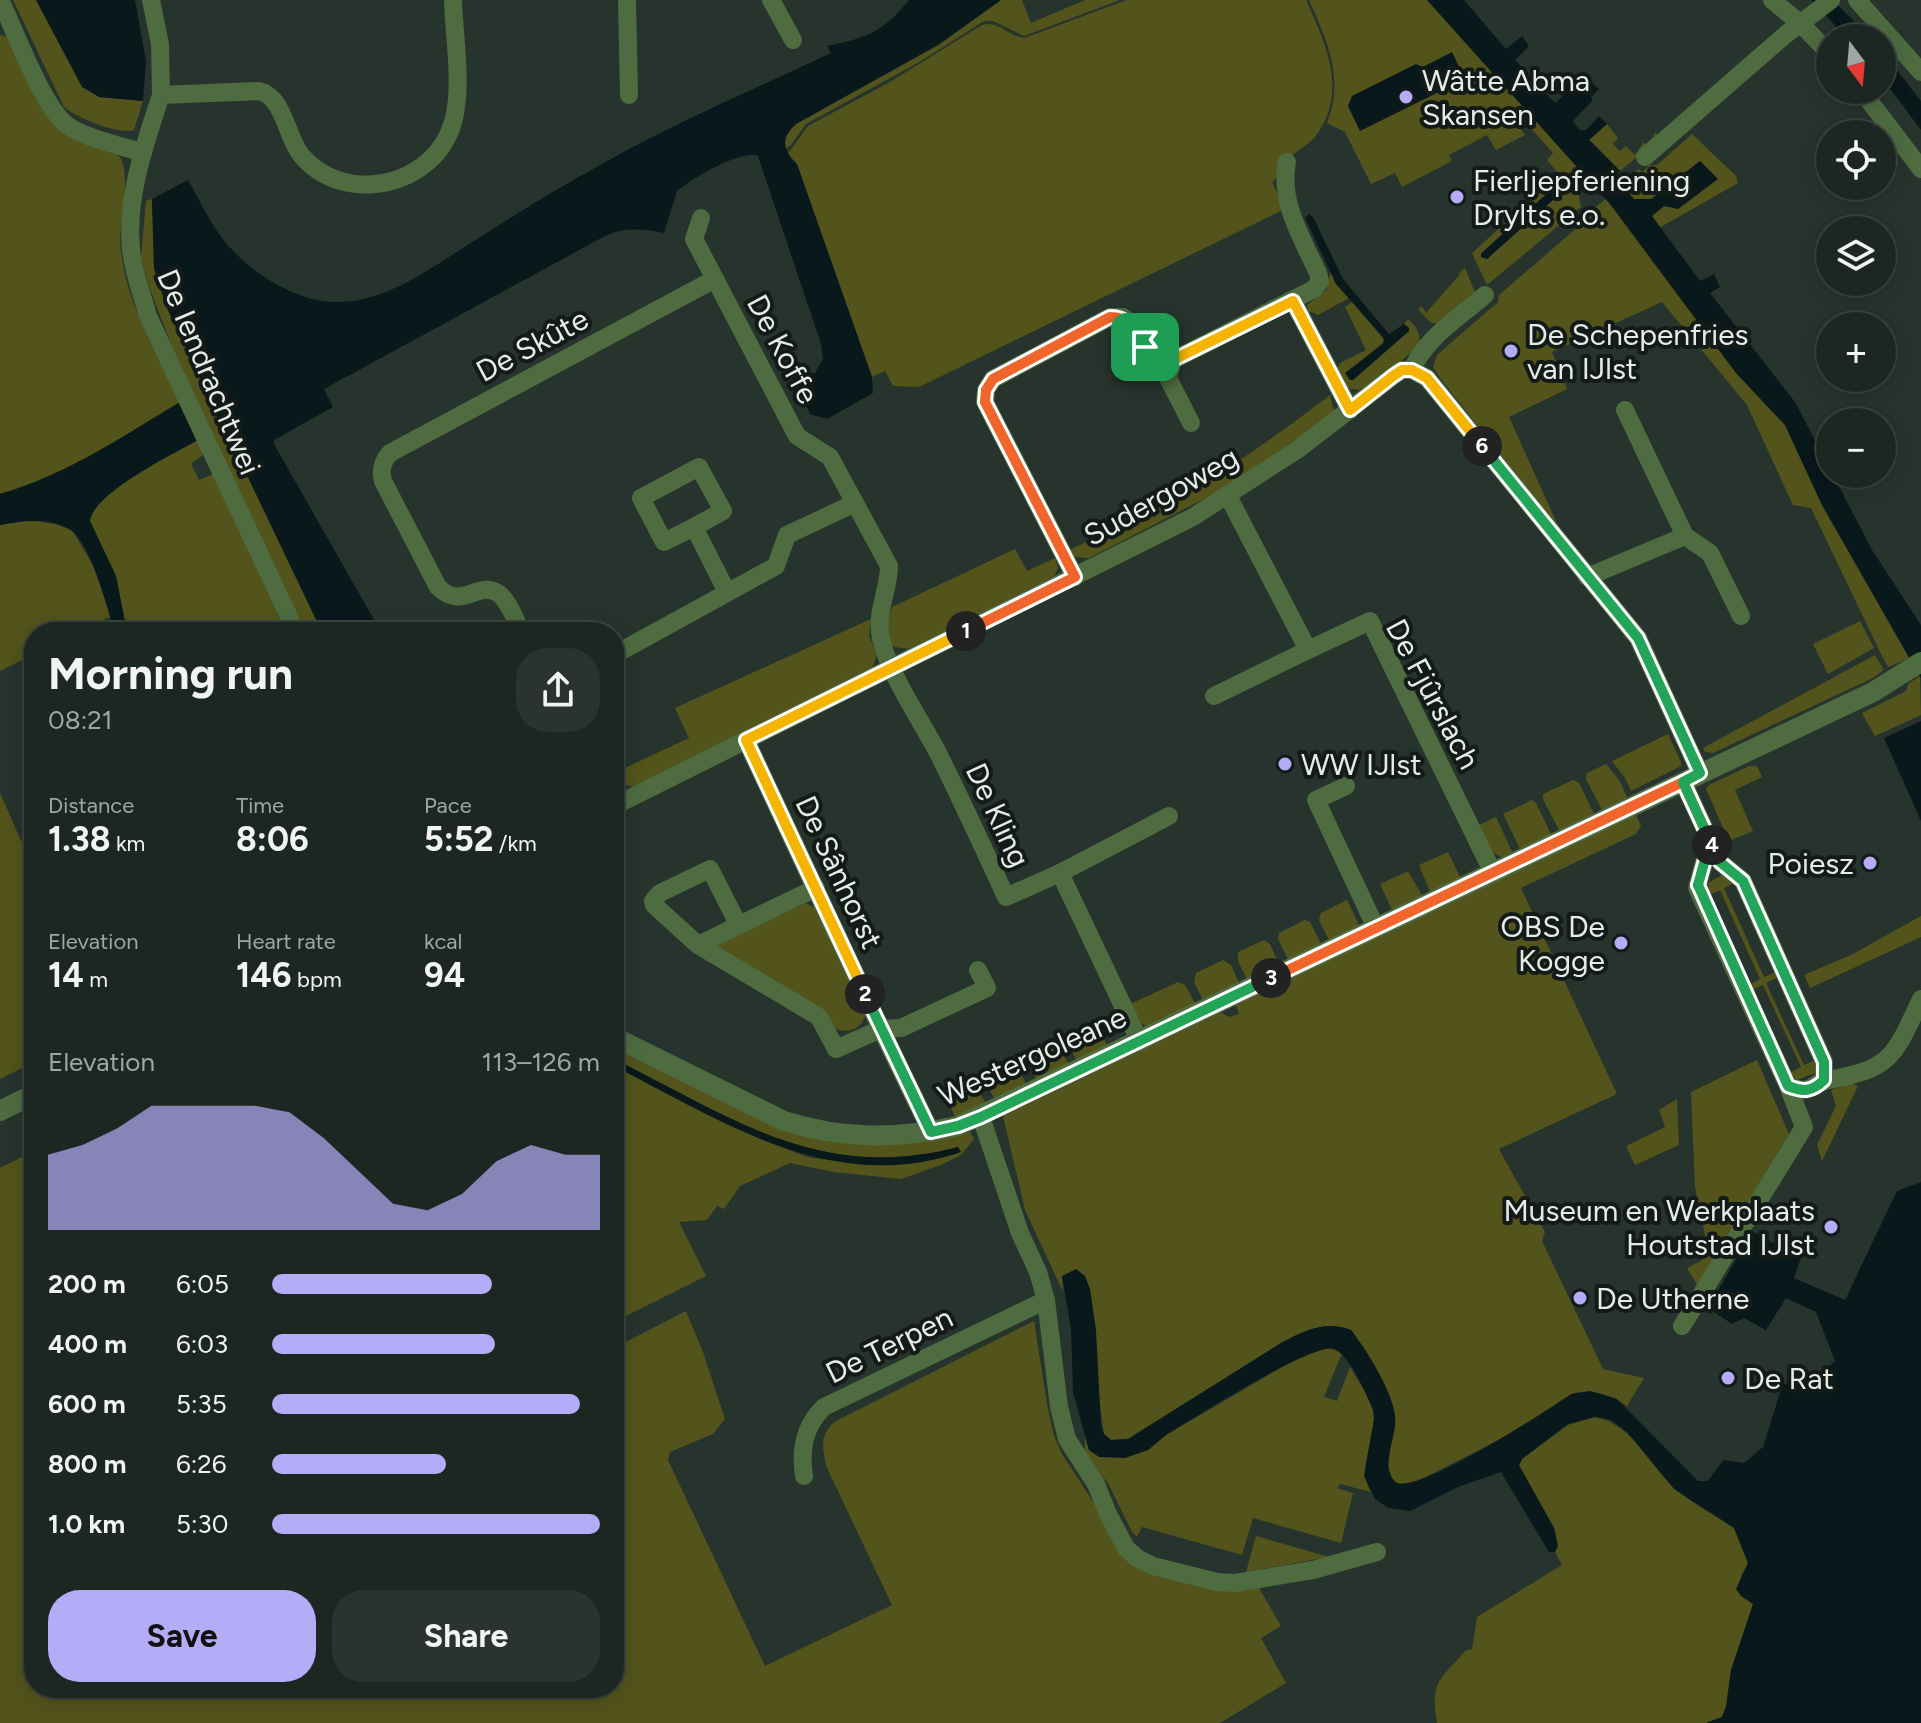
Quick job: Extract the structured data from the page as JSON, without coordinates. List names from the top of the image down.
{
  "streets": {
    "street": [
      "De Skûte",
      "De Koffe",
      "De Iendrachtwei",
      "Sudergoweg",
      "De Fjûrslach",
      "De Kling",
      "De Sânhorst",
      "Westergoleane",
      "De Terpen"
    ]
  },
  "crossings": [
    ["De Skûte", "De Koffe"],
    ["De Koffe", "Sudergoweg"],
    ["De Koffe", "De Kling"],
    ["Sudergoweg", "De Kling"],
    ["Sudergoweg", "De Sânhorst"],
    ["De Fjûrslach", "Westergoleane"],
    ["De Kling", "Westergoleane"],
    ["De Sânhorst", "Westergoleane"]
  ],
  "places": [
    "Wâtte Abma Skansen",
    "Fierljepferiening Drylts e.o.",
    "De Schepenfries van IJlst",
    "WW IJlst",
    "Poiesz",
    "OBS De Kogge",
    "Museum en Werkplaats Houtstad IJlst",
    "De Utherne",
    "De Rat"
  ],
  "north": "bottom",
  "page": {
    "map_buttons": ["+", "−"],
    "pins": [
      "6",
      "1",
      "4",
      "3",
      "2"
    ],
    "heading": ["Morning run", "08:21"],
    "stats": [
      ["Distance", "1.38 km"],
      ["Time", "8:06"],
      ["Pace", "5:52 /km"],
      ["Elevation", "14 m"],
      ["Heart rate", "146 bpm"],
      ["kcal", "94"]
    ],
    "chart": ["Elevation", "113–126 m"],
    "list": [
      {
        "name": "200 m",
        "note": "6:05"
      },
      {
        "name": "400 m",
        "note": "6:03"
      },
      {
        "name": "600 m",
        "note": "5:35"
      },
      {
        "name": "800 m",
        "note": "6:26"
      },
      {
        "name": "1.0 km",
        "note": "5:30"
      }
    ],
    "buttons": ["Save", "Share"]
  }
}
